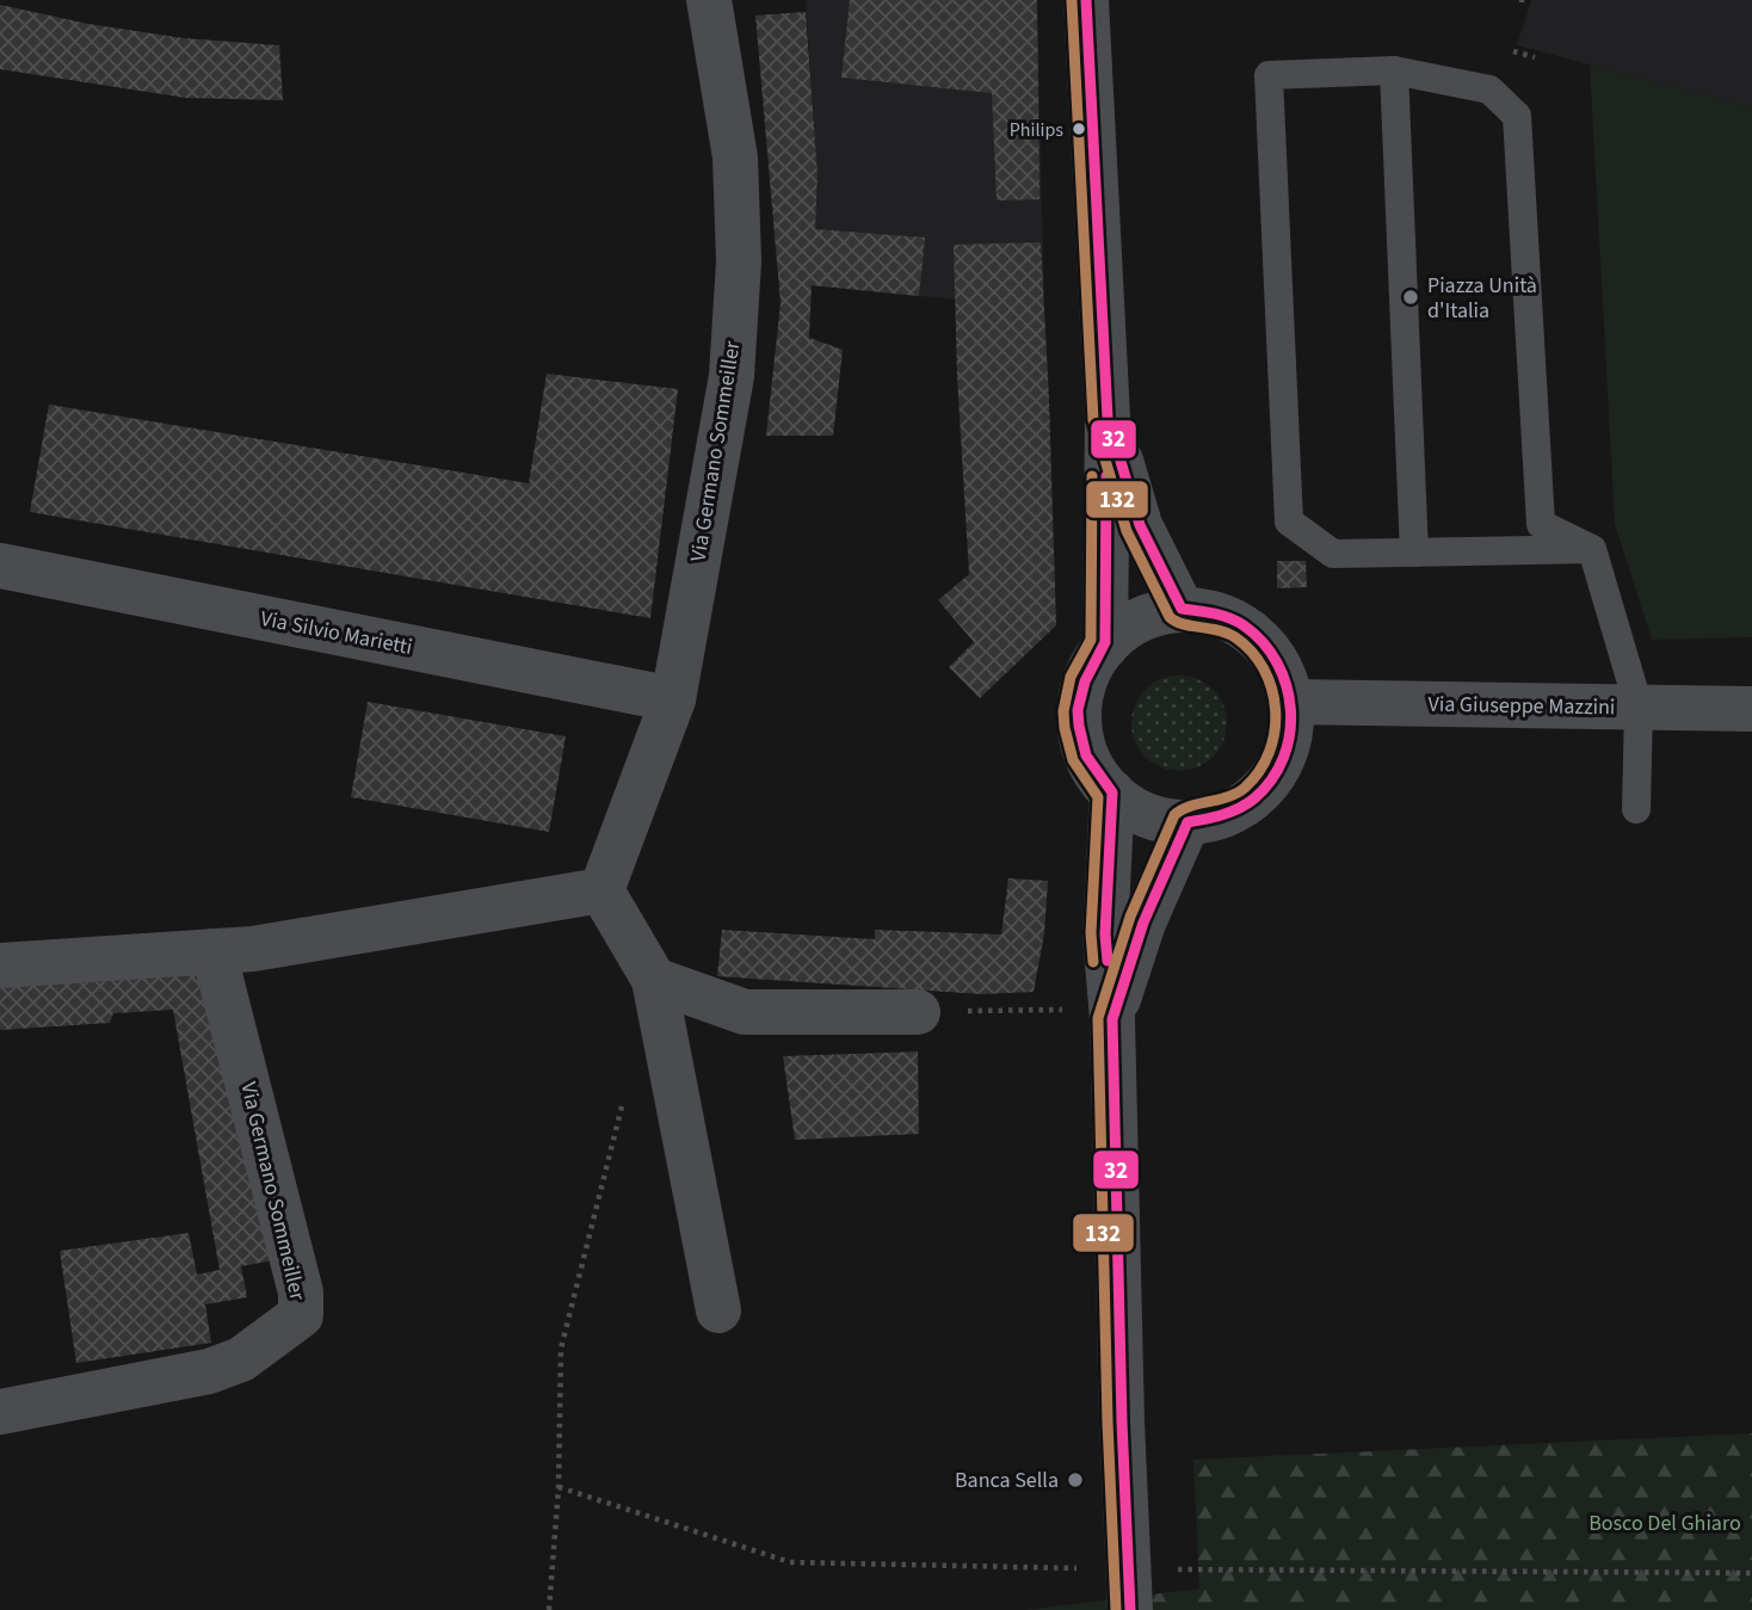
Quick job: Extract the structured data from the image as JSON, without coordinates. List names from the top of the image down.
{
  "streets": {
    "street": ["Via Germano Sommeiller", "Via Silvio Marietti", "Via Giuseppe Mazzini"]
  },
  "crossings": [
    ["Via Germano Sommeiller", "Via Silvio Marietti"]
  ],
  "parks": ["Bosco Del Ghiaro"],
  "places": ["Philips", "Piazza Unità d'Italia", "Banca Sella"],
  "lines": ["transit line 32", "transit line 132"]
}
